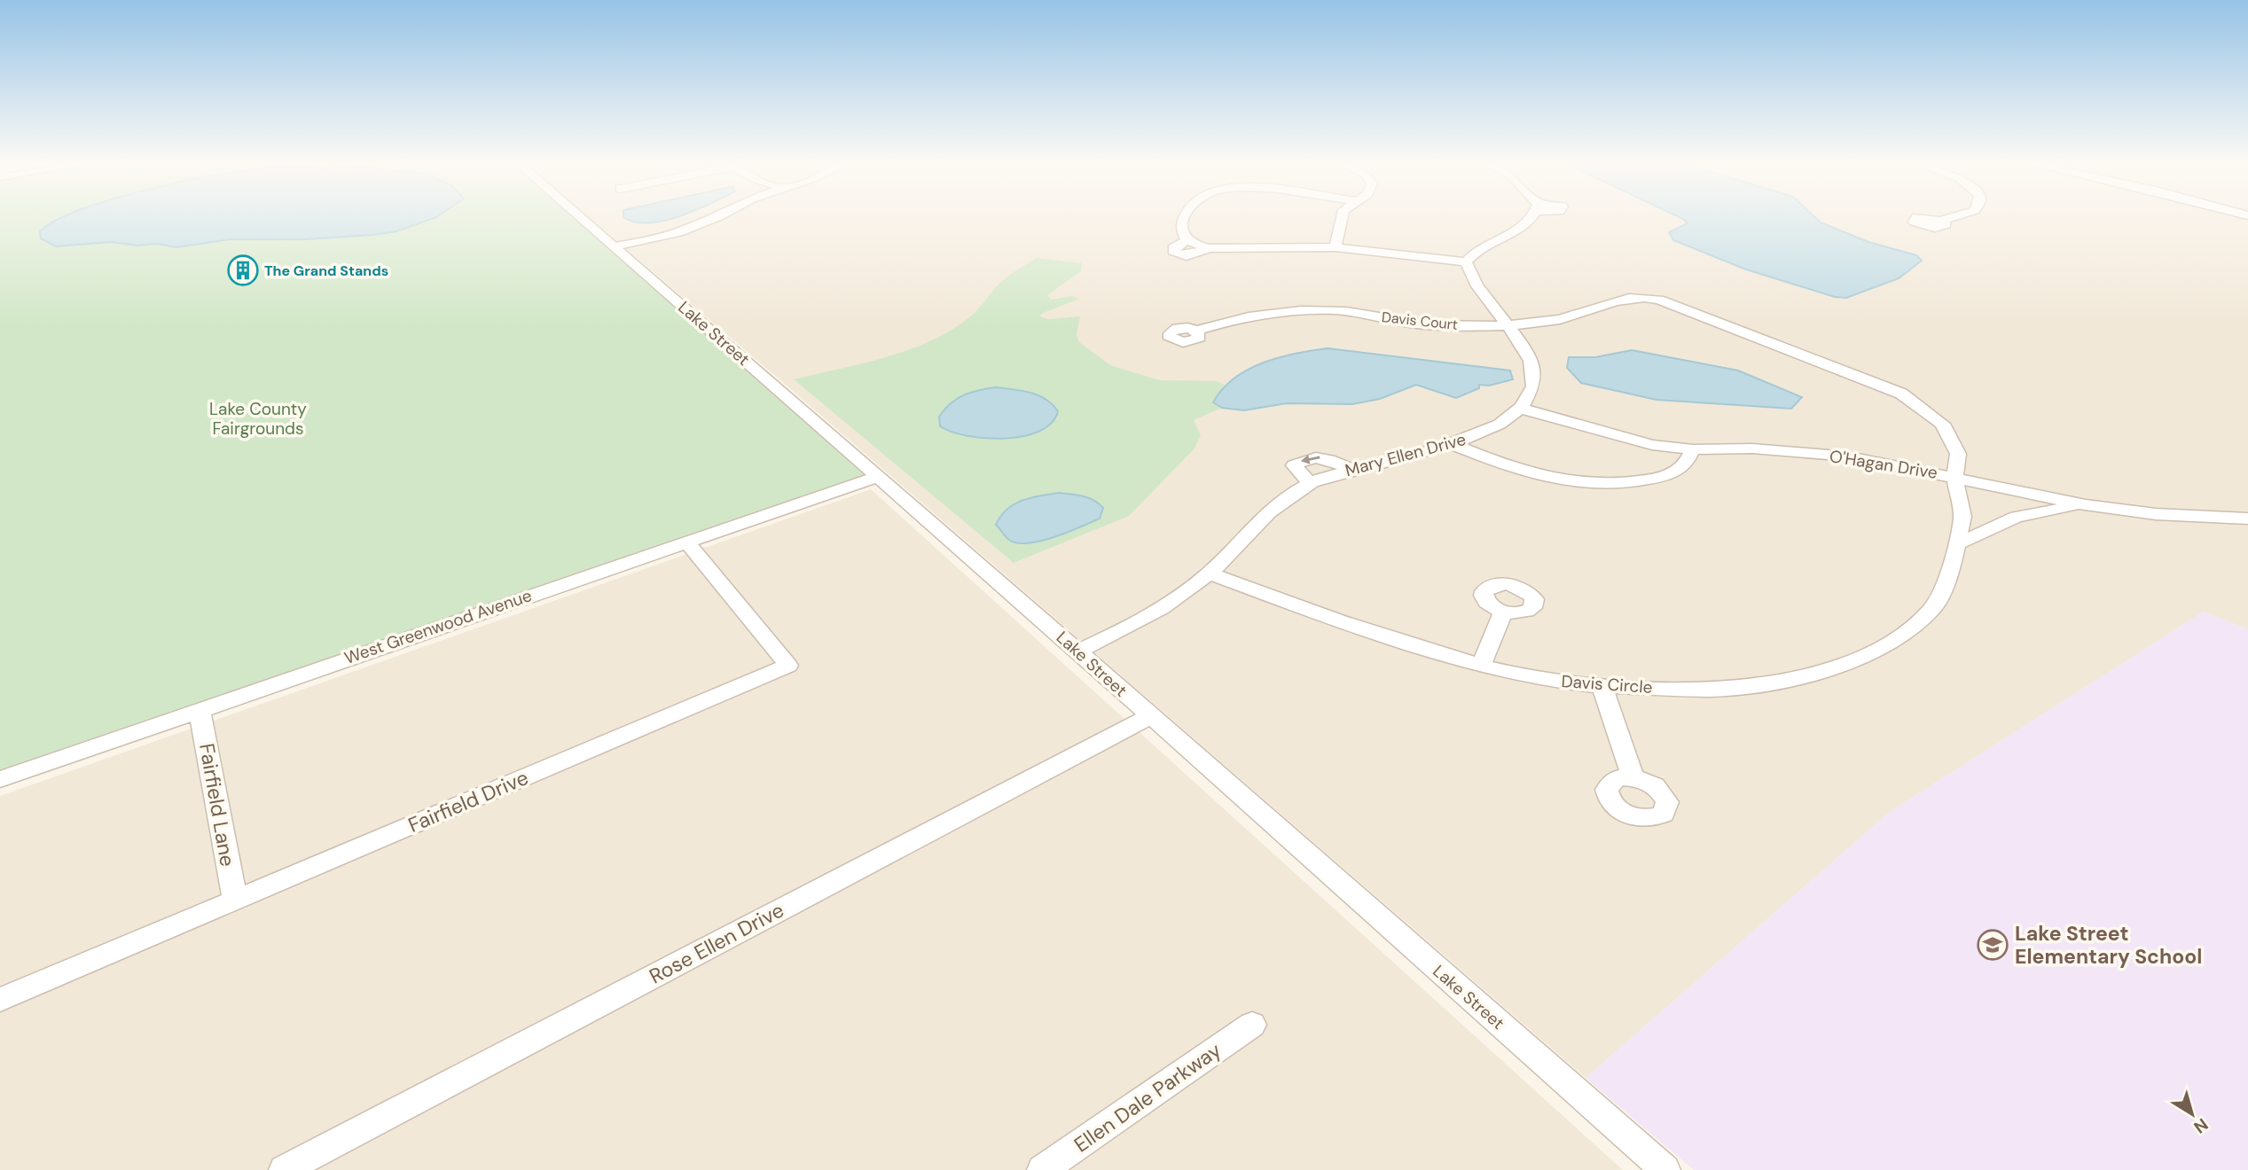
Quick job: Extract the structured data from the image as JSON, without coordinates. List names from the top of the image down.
{
  "streets": {
    "street": [
      "Davis Court",
      "Lake Street",
      "Mary Ellen Drive",
      "O'Hagan Drive",
      "West Greenwood Avenue",
      "Davis Circle",
      "Fairfield Drive",
      "Fairfield Lane",
      "Rose Ellen Drive",
      "Ellen Dale Parkway"
    ]
  },
  "crossings": [
    ["Davis Court", "Davis Circle"],
    ["Lake Street", "Mary Ellen Drive"],
    ["Lake Street", "West Greenwood Avenue"],
    ["Lake Street", "Rose Ellen Drive"],
    ["Mary Ellen Drive", "O'Hagan Drive"],
    ["Mary Ellen Drive", "Davis Circle"],
    ["O'Hagan Drive", "Davis Circle"],
    ["West Greenwood Avenue", "Fairfield Drive"],
    ["West Greenwood Avenue", "Fairfield Lane"],
    ["Fairfield Drive", "Fairfield Lane"]
  ],
  "parks": ["Lake County Fairgrounds"],
  "places": {
    "building": ["The Grand Stands"],
    "school or university": ["Lake Street Elementary School"]
  },
  "north": "bottom right"
}
